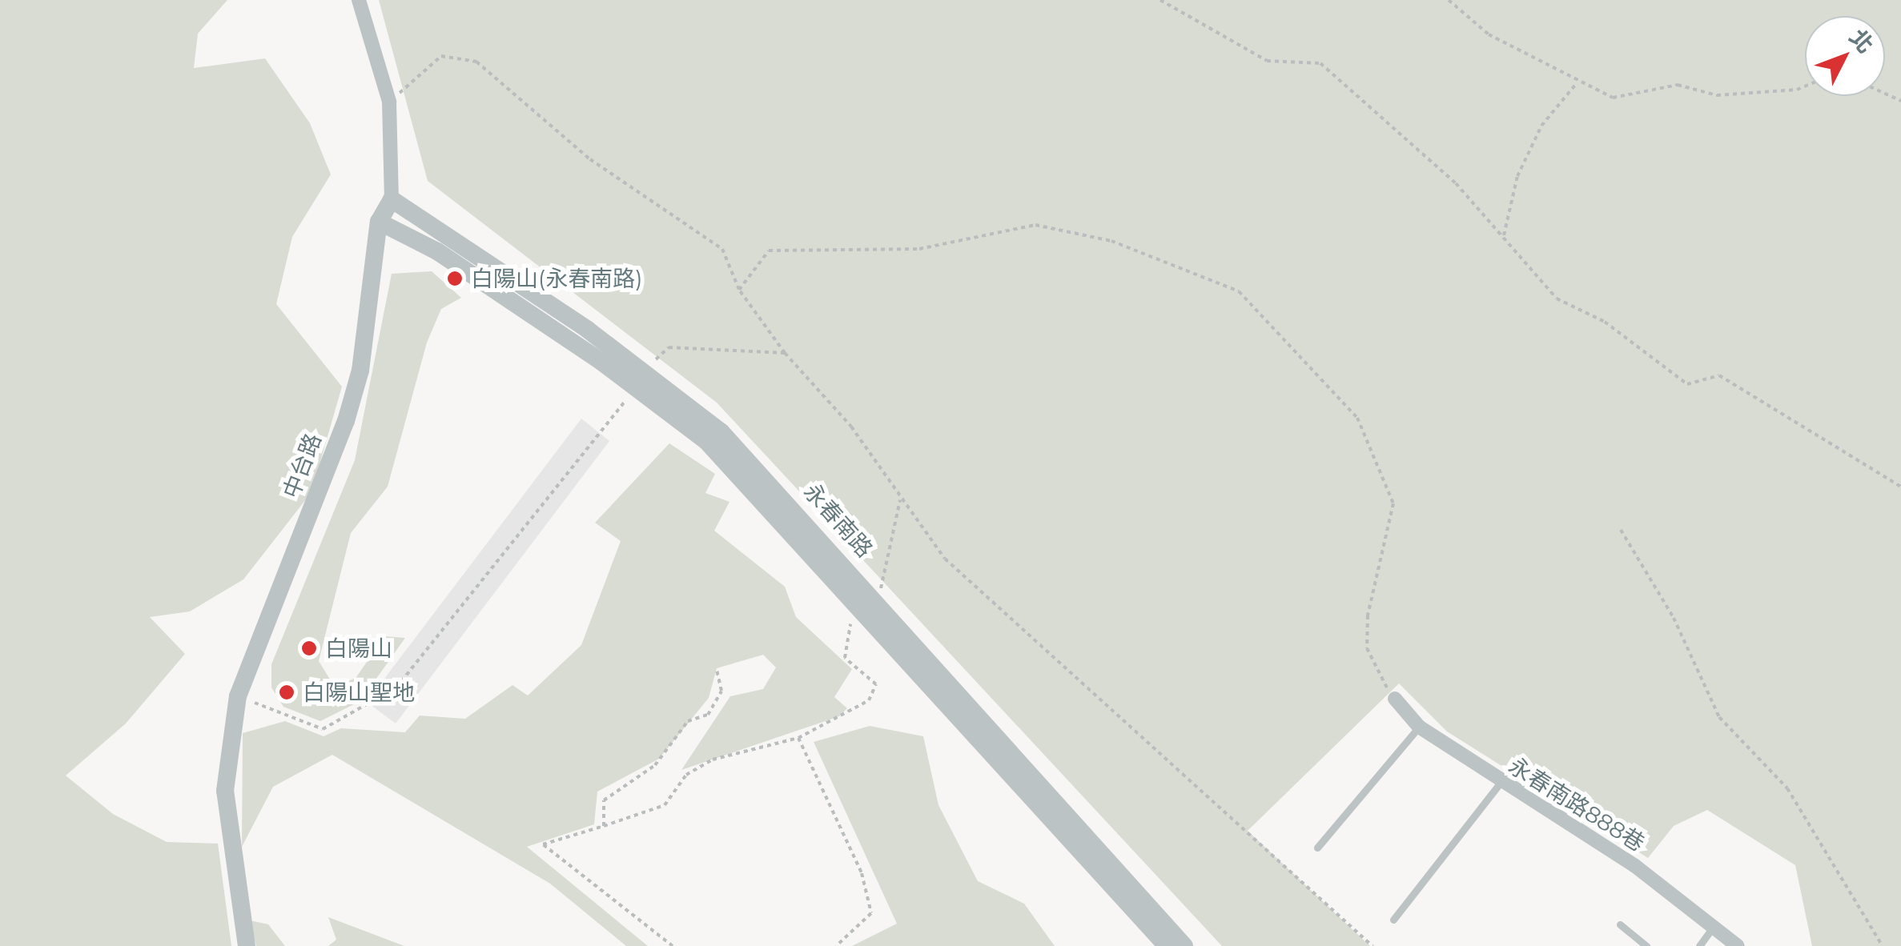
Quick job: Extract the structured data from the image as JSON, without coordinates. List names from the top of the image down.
{
  "streets": {
    "street": ["中台路", "永春南路", "永春南路888巷"]
  },
  "crossings": [
    ["中台路", "永春南路"]
  ],
  "places": ["白陽山(永春南路)", "白陽山", "白陽山聖地"],
  "north": "top right"
}
